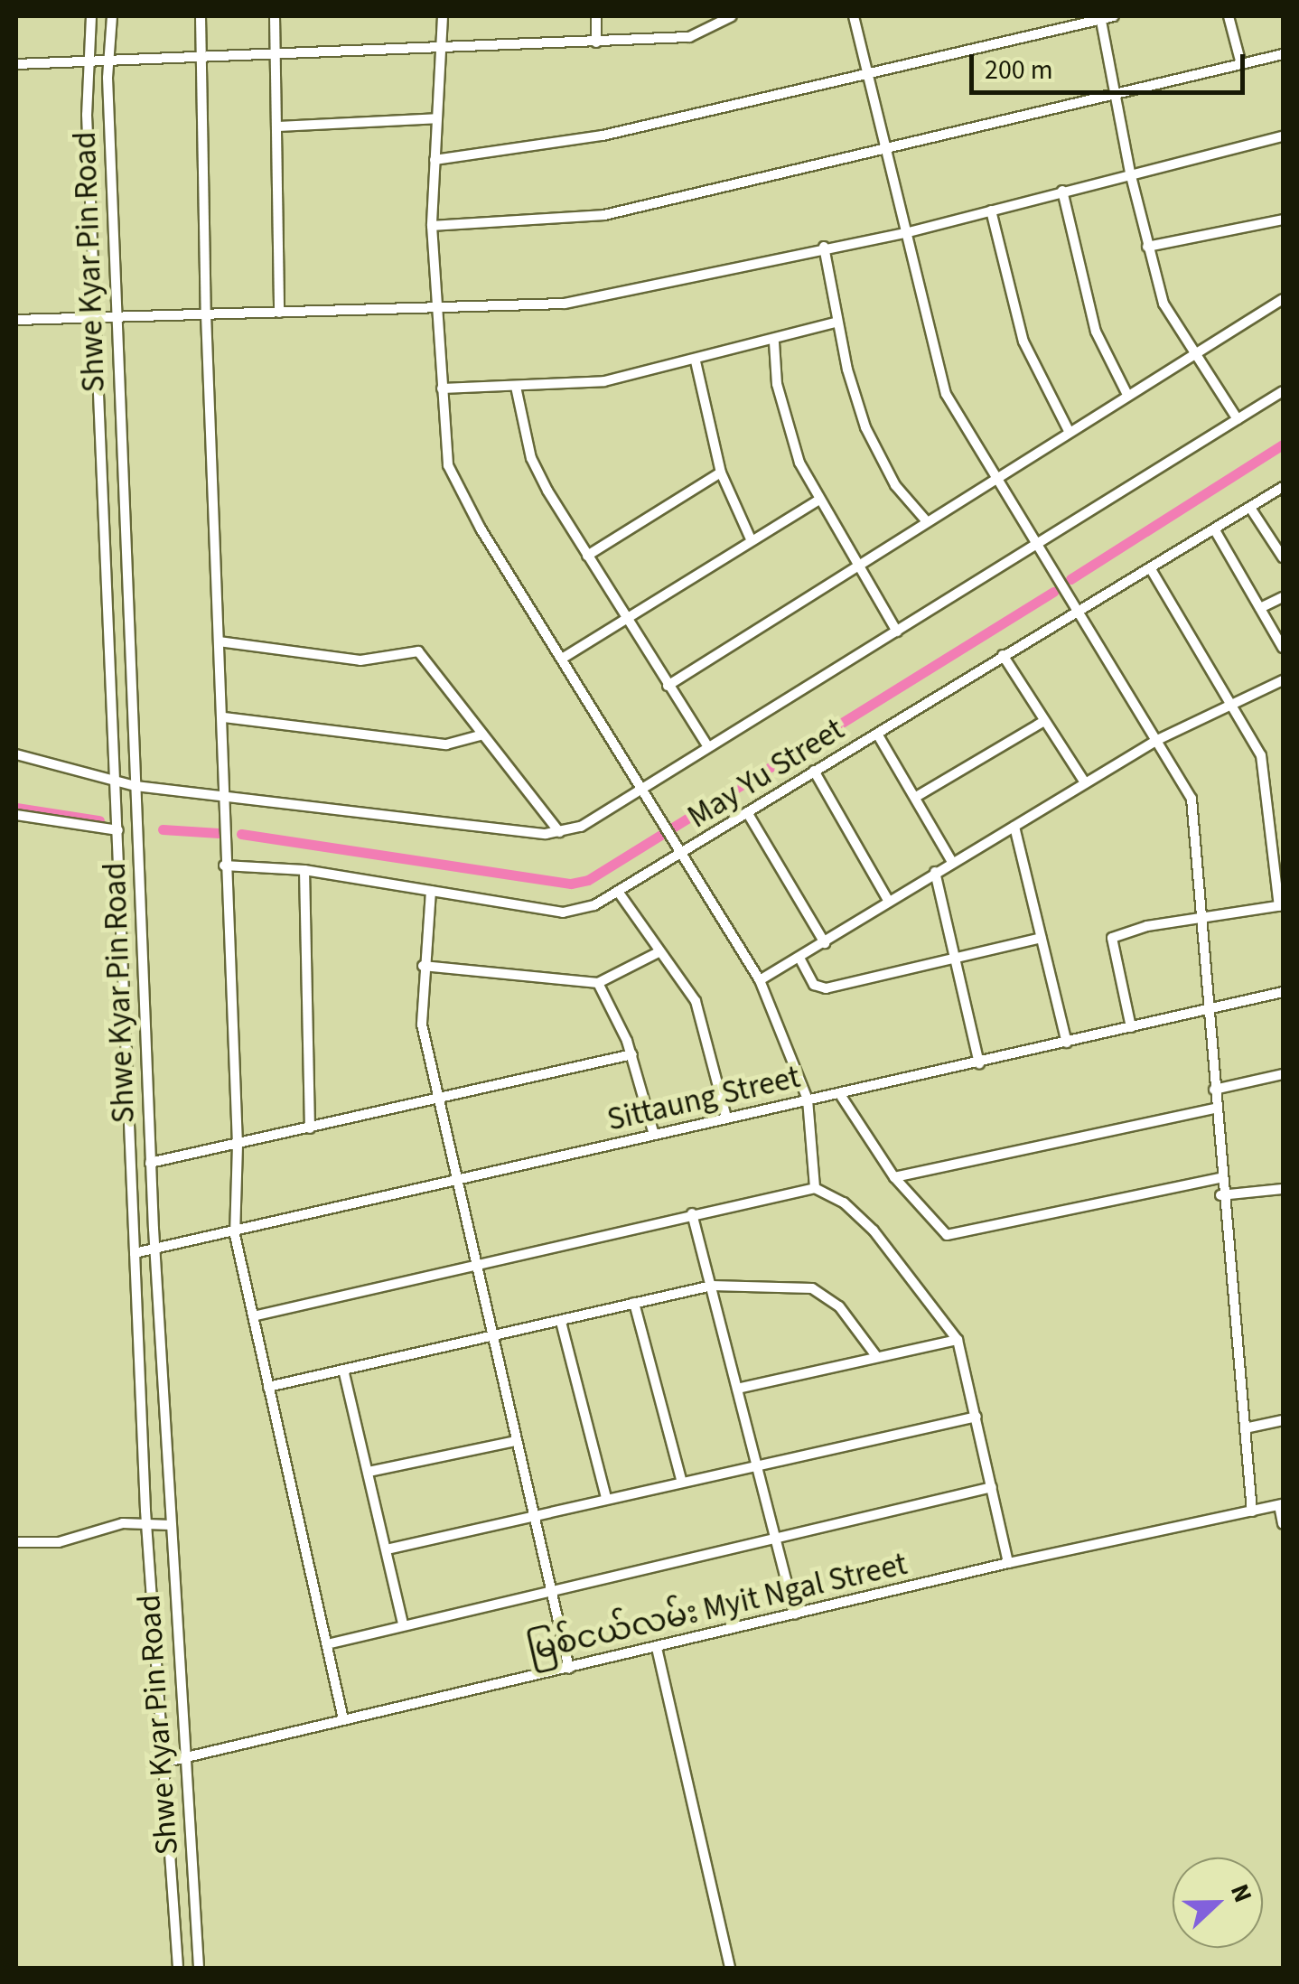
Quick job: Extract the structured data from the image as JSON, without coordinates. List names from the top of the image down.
{
  "streets": {
    "street": [
      "Shwe Kyar Pin Road",
      "May Yu Street",
      "Sittaung Street",
      "မြစ်ငယ်လမ်း Myit Ngal Street"
    ]
  },
  "crossings": [
    ["Shwe Kyar Pin Road", "Sittaung Street"],
    ["Shwe Kyar Pin Road", "မြစ်ငယ်လမ်း Myit Ngal Street"]
  ],
  "scale_bar": "200 m",
  "north": "right"
}
